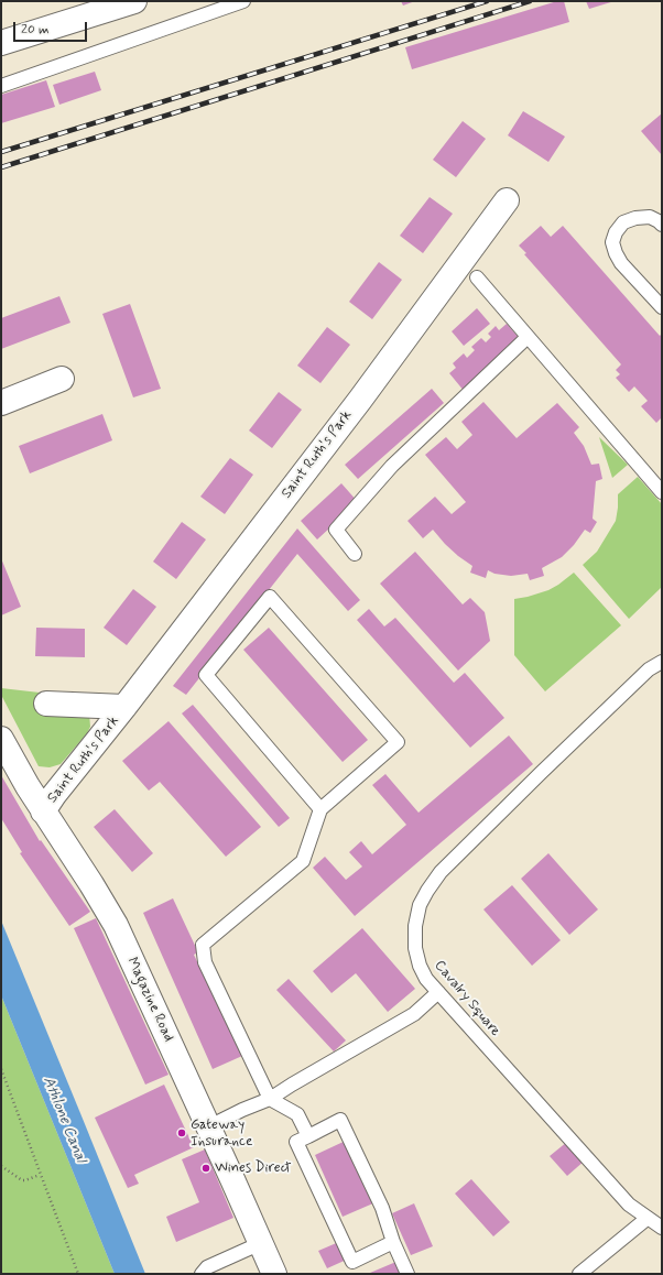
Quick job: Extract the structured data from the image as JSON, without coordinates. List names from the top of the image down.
{
  "streets": {
    "street": ["Saint Ruth's Park", "Magazine Road"],
    "lane": ["Cavalry Square"]
  },
  "crossings": [
    ["Saint Ruth's Park", "Magazine Road"]
  ],
  "water": ["Athlone Canal"],
  "places": ["Gateway Insurance", "Wines Direct"],
  "scale_bar": "20 m"
}
